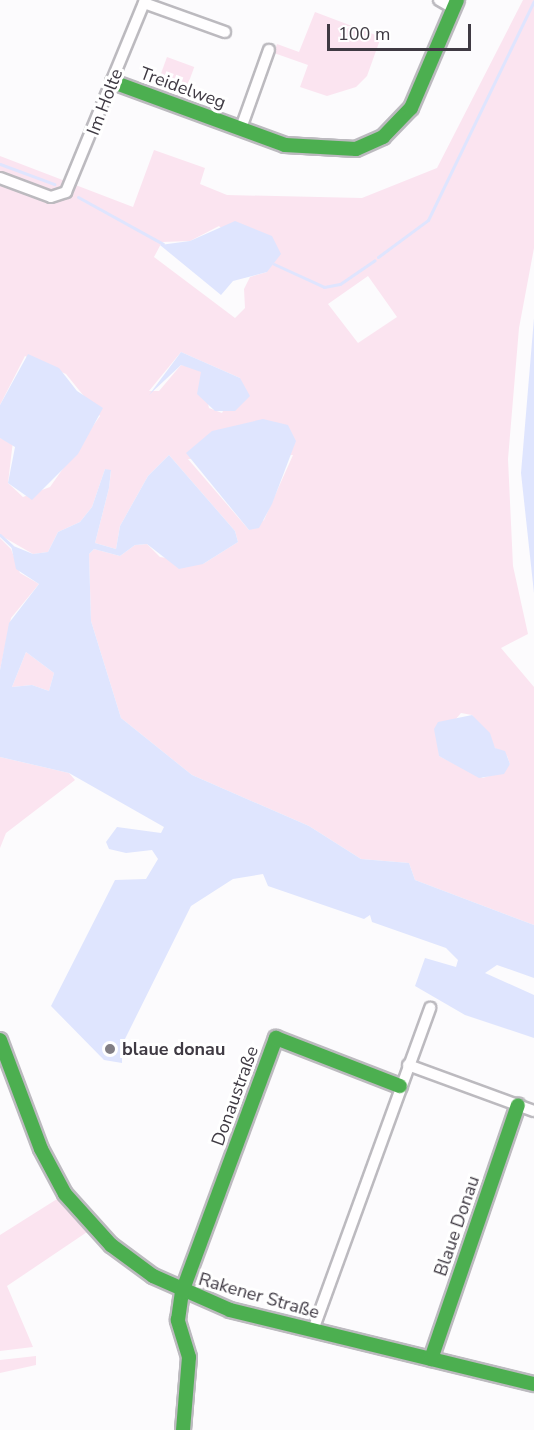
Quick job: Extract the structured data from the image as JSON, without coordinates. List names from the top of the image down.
{
  "streets": {
    "street": [
      "Treidelweg",
      "Im Holte",
      "Donaustraße",
      "Blaue Donau",
      "Rakener Straße"
    ]
  },
  "crossings": [
    ["Treidelweg", "Im Holte"],
    ["Donaustraße", "Rakener Straße"],
    ["Blaue Donau", "Rakener Straße"]
  ],
  "places": ["blaue donau"],
  "scale_bar": "100 m"
}
